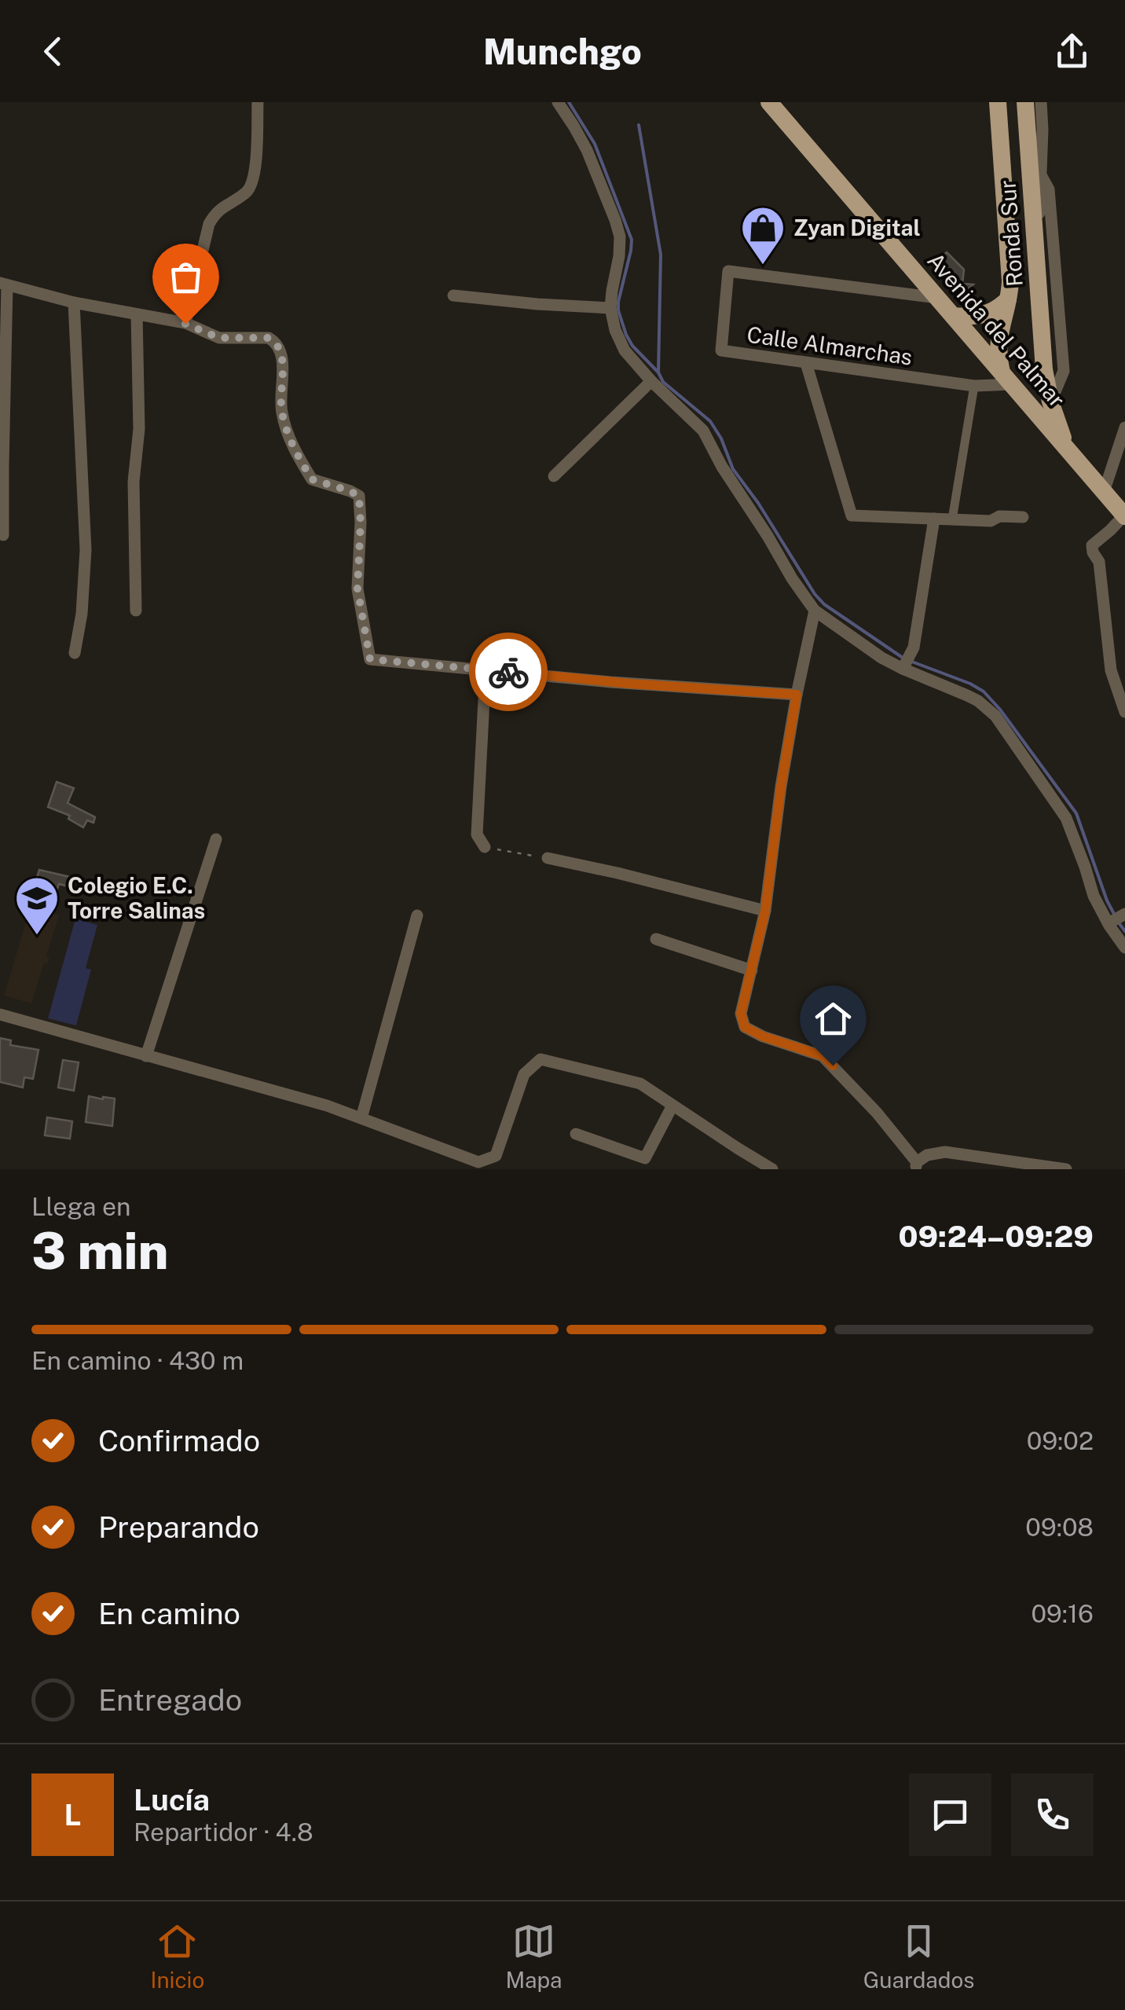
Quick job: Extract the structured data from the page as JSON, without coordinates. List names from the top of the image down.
{
  "streets": {
    "main road": ["Ronda Sur", "Avenida del Palmar"],
    "street": ["Calle Almarchas"]
  },
  "crossings": [
    ["Ronda Sur", "Avenida del Palmar"],
    ["Ronda Sur", "Calle Almarchas"],
    ["Avenida del Palmar", "Calle Almarchas"]
  ],
  "places": {
    "shop": ["Zyan Digital"],
    "school or university": ["Colegio E.C. Torre Salinas"]
  },
  "page": {
    "header": "Munchgo",
    "heading": ["3 min", "Llega en", "09:24–09:29"],
    "panel": ["Lucía", "Repartidor · 4.8"],
    "bar": "En camino · 430 m",
    "list": [
      ["Confirmado", "09:02"],
      ["Preparando", "09:08"],
      ["En camino", "09:16"],
      "Entregado"
    ],
    "round": "L",
    "tabs": ["Inicio", "Mapa", "Guardados"]
  }
}
